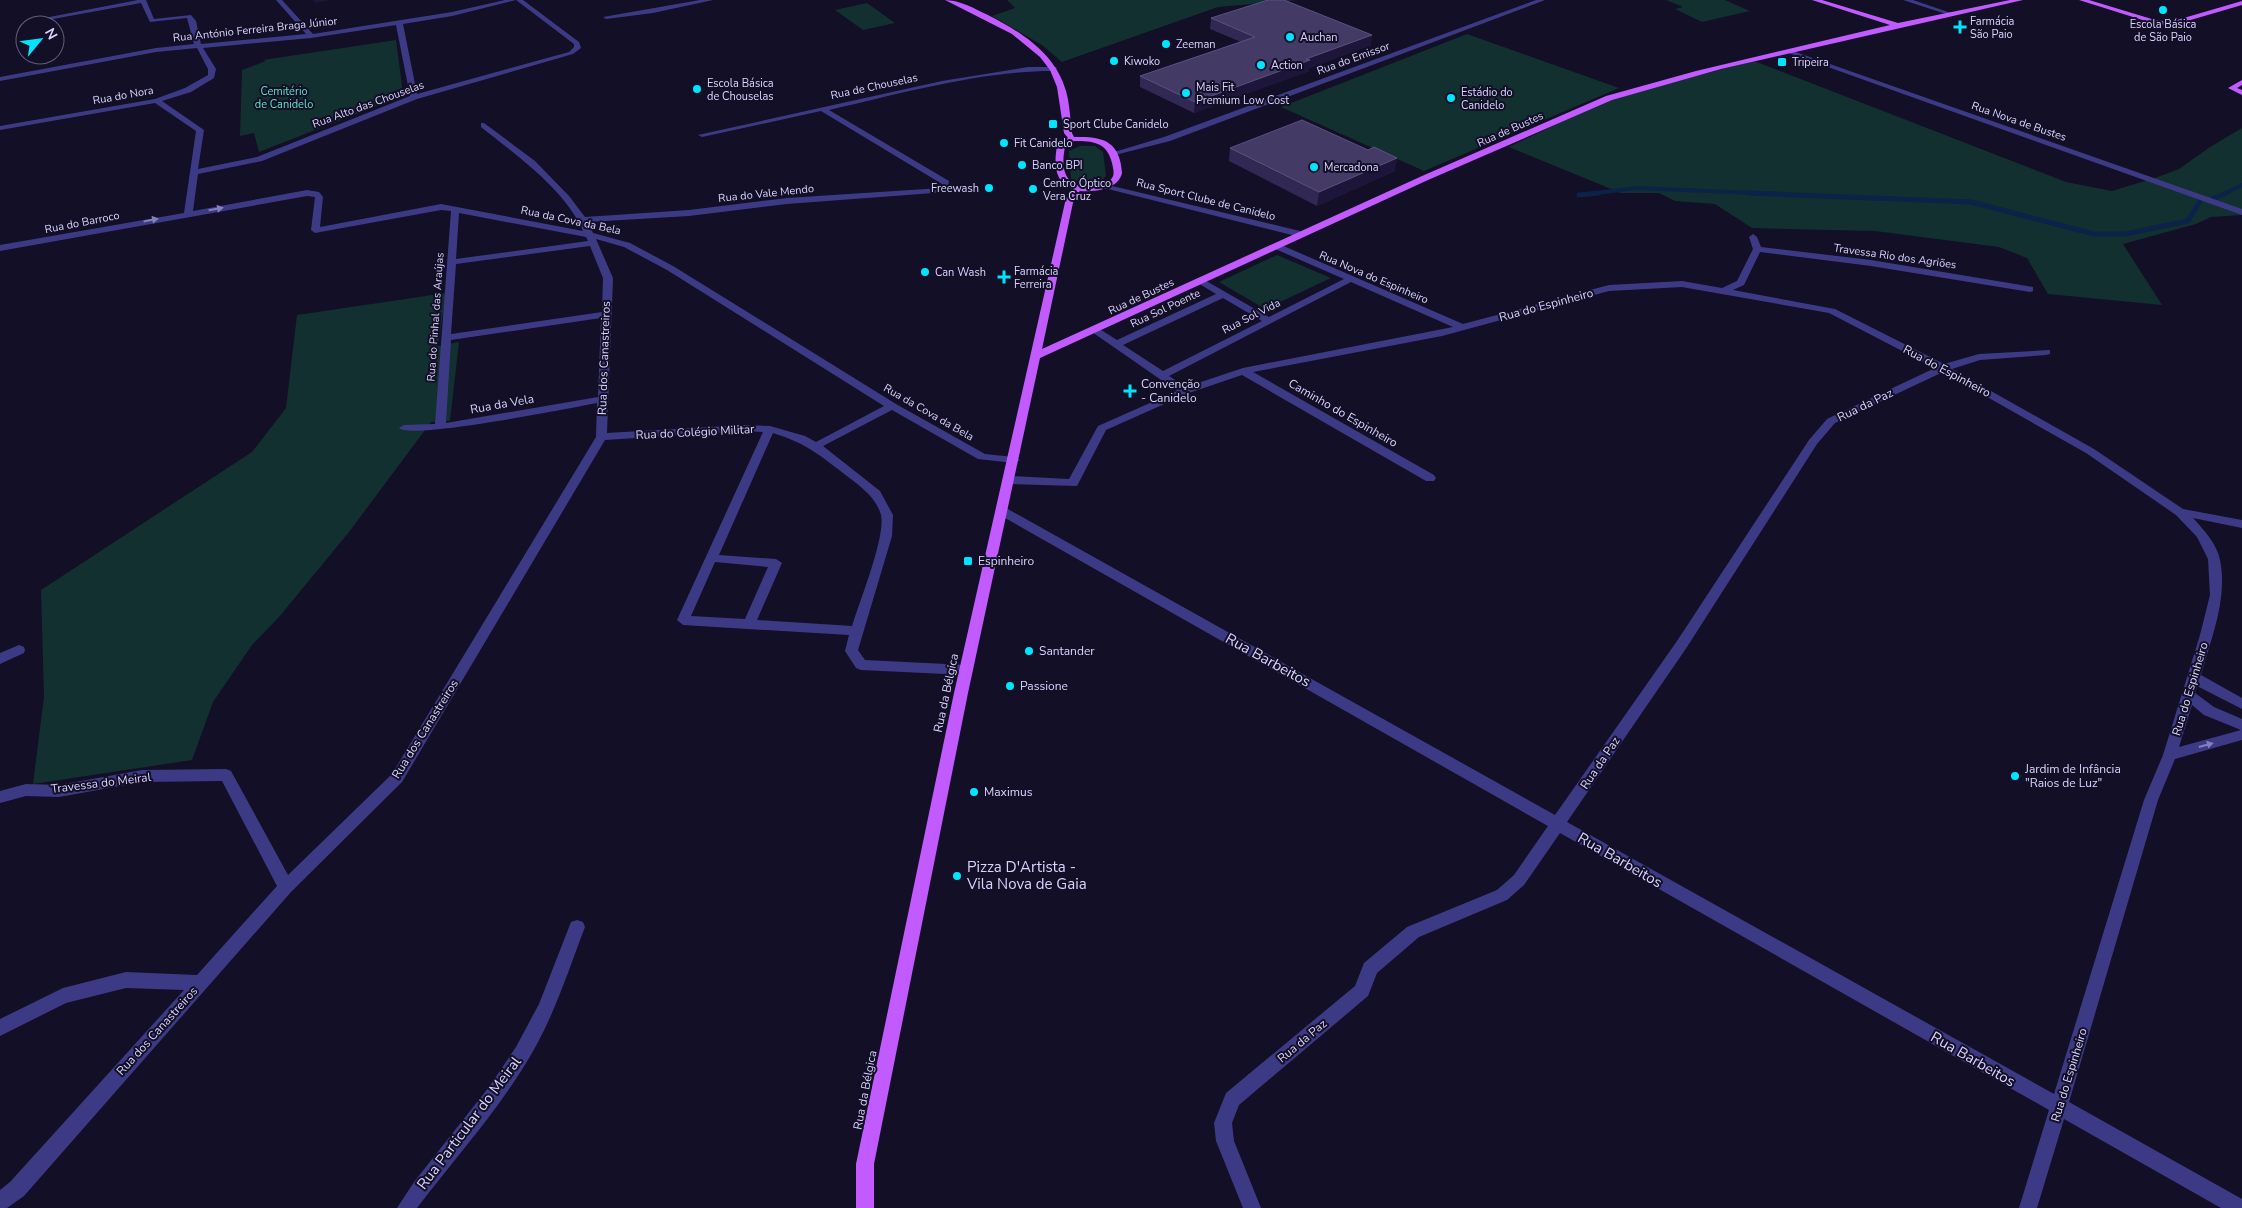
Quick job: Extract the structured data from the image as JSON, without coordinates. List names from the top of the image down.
{
  "streets": {
    "main road": ["Rua de Bustes", "Rua da Bélgica"],
    "street": [
      "Rua António Ferreira Braga Júnior",
      "Rua do Emissor",
      "Rua de Chouselas",
      "Rua do Nora",
      "Rua Alto das Chouselas",
      "Rua Nova de Bustes",
      "Rua do Vale Mendo",
      "Rua Sport Clube de Canidelo",
      "Rua da Cova da Bela",
      "Rua do Barroco",
      "Travessa Rio dos Agriões",
      "Rua Nova do Espinheiro",
      "Rua do Espinheiro",
      "Rua Sol Poente",
      "Rua Sol Vida",
      "Rua do Pinhal das Araújas",
      "Rua dos Canastreiros",
      "Rua da Vela",
      "Rua da Paz",
      "Caminho do Espinheiro",
      "Rua do Colégio Militar",
      "Rua Barbeitos",
      "Travessa do Meiral",
      "Rua Particular do Meiral"
    ]
  },
  "crossings": [
    ["Rua António Ferreira Braga Júnior", "Rua do Nora"],
    ["Rua do Emissor", "Rua Sport Clube de Canidelo"],
    ["Rua do Emissor", "Rua da Bélgica"],
    ["Rua de Chouselas", "Rua do Vale Mendo"],
    ["Rua Nova de Bustes", "Rua de Bustes"],
    ["Rua de Bustes", "Rua Sport Clube de Canidelo"],
    ["Rua de Bustes", "Rua Nova do Espinheiro"],
    ["Rua de Bustes", "Rua da Bélgica"],
    ["Rua do Vale Mendo", "Rua dos Canastreiros"],
    ["Rua Sport Clube de Canidelo", "Rua da Bélgica"],
    ["Rua da Cova da Bela", "Rua do Barroco"],
    ["Rua da Cova da Bela", "Rua do Pinhal das Araújas"],
    ["Rua da Cova da Bela", "Rua dos Canastreiros"],
    ["Rua da Cova da Bela", "Rua da Bélgica"],
    ["Rua Nova do Espinheiro", "Rua do Espinheiro"],
    ["Rua Nova do Espinheiro", "Rua Sol Vida"],
    ["Rua do Espinheiro", "Rua da Paz"],
    ["Rua do Espinheiro", "Caminho do Espinheiro"],
    ["Rua do Espinheiro", "Rua Barbeitos"],
    ["Rua do Espinheiro", "Rua da Bélgica"],
    ["Rua do Pinhal das Araújas", "Rua da Vela"],
    ["Rua dos Canastreiros", "Rua da Vela"],
    ["Rua dos Canastreiros", "Rua do Colégio Militar"],
    ["Rua dos Canastreiros", "Travessa do Meiral"],
    ["Rua da Paz", "Rua Barbeitos"],
    ["Rua do Colégio Militar", "Rua da Bélgica"],
    ["Rua Barbeitos", "Rua da Bélgica"]
  ],
  "one_way": ["Rua do Barroco"],
  "parks": ["Cemitério de Canidelo"],
  "places": {
    "other": [
      "Escola Básica de São Paio",
      "Auchan",
      "Zeeman",
      "Kiwoko",
      "Action",
      "Escola Básica de Chouselas",
      "Mais Fit Premium Low Cost",
      "Estádio do Canidelo",
      "Fit Canidelo",
      "Banco BPI",
      "Mercadona",
      "Freewash",
      "Centro Óptico Vera Cruz",
      "Can Wash",
      "Santander",
      "Passione",
      "Jardim de Infância \"Raios de Luz\"",
      "Maximus",
      "Pizza D'Artista - Vila Nova de Gaia"
    ],
    "health": ["Farmácia São Paio", "Farmácia Ferreira", "Convenção - Canidelo"],
    "transit": ["Tripeira", "Sport Clube Canidelo", "Espinheiro"]
  },
  "north": "top right"
}
